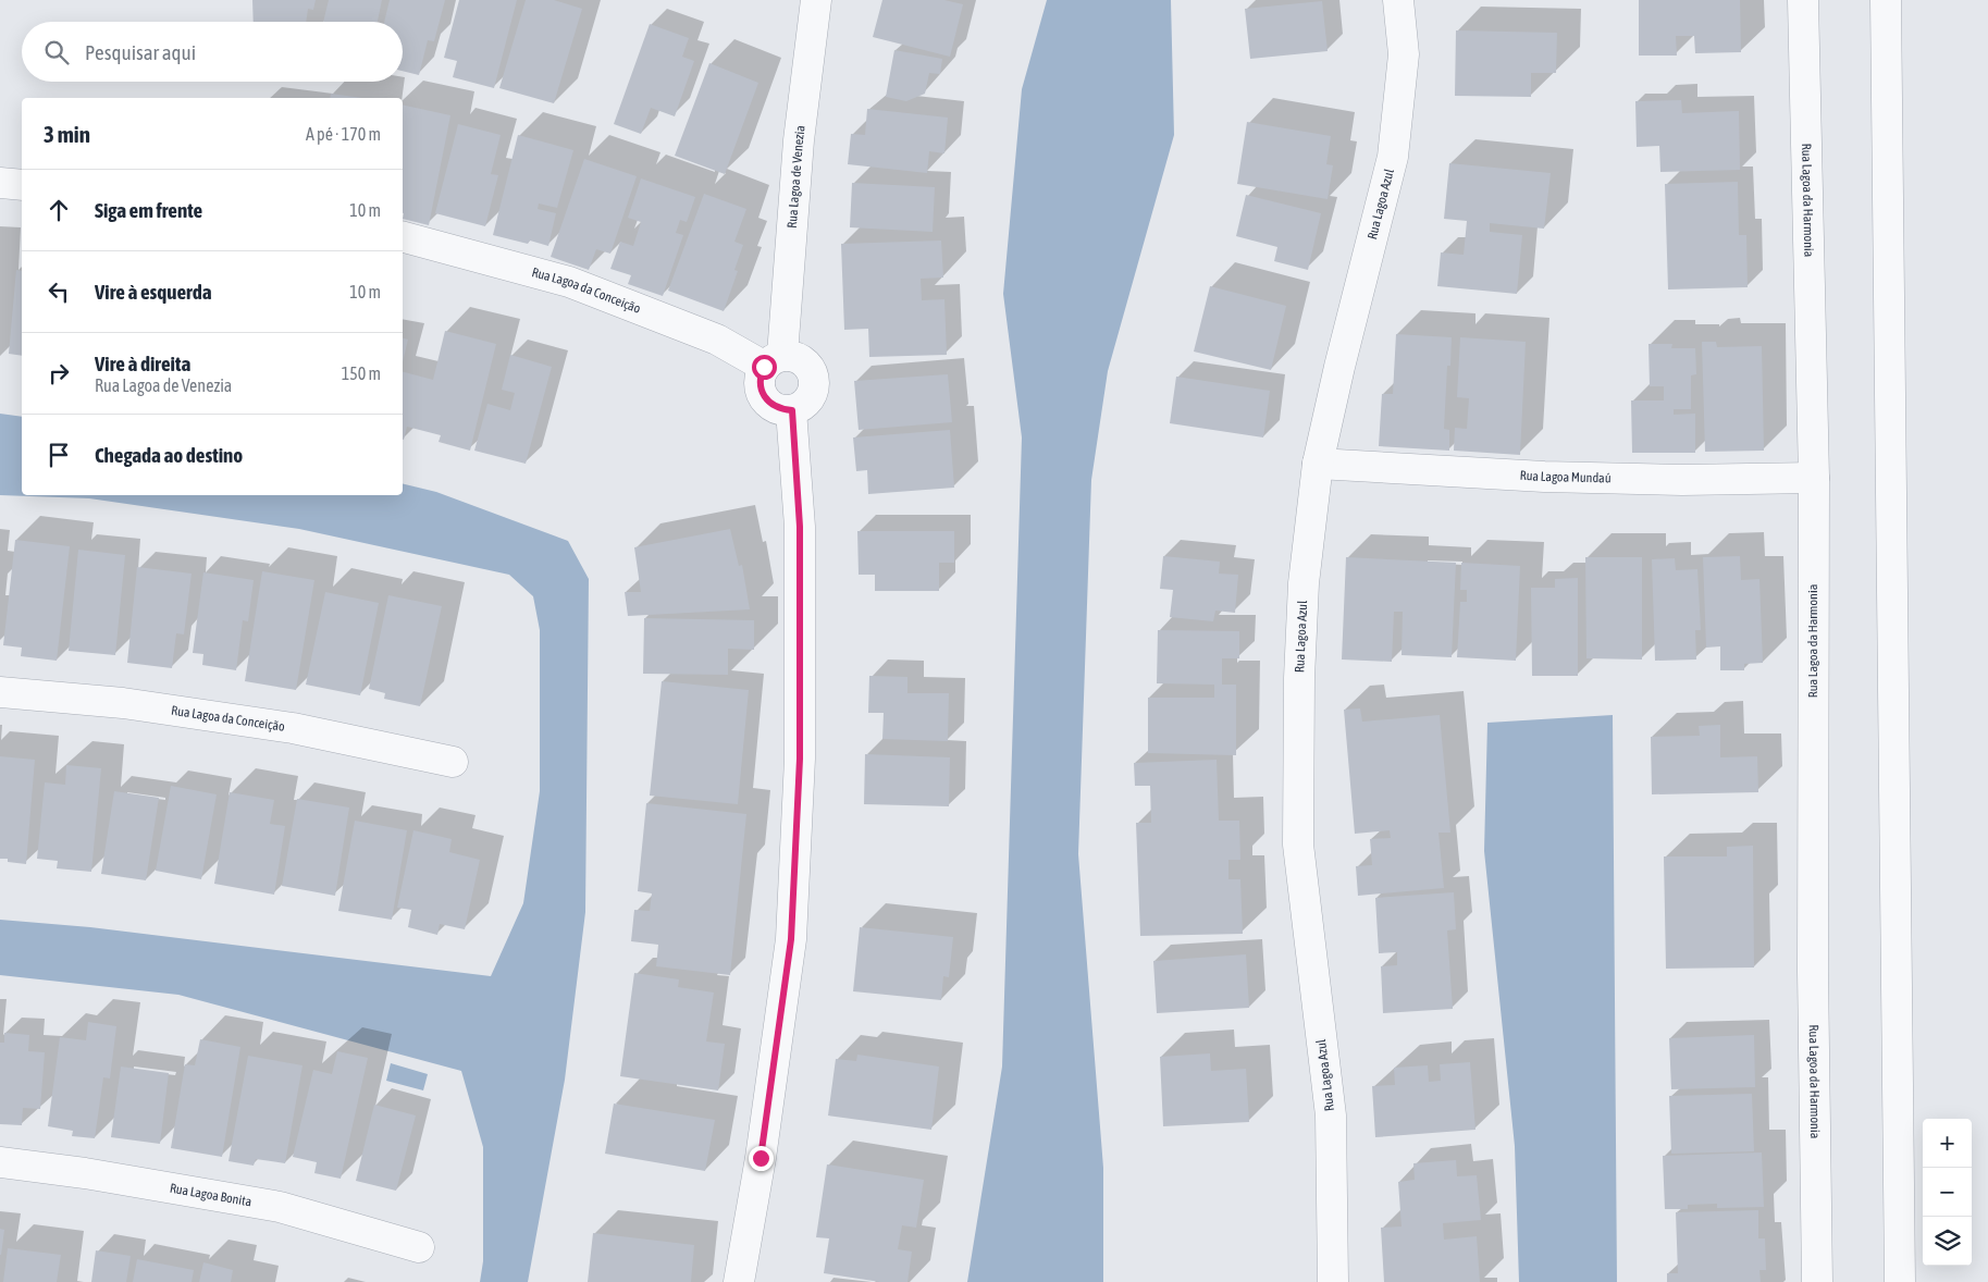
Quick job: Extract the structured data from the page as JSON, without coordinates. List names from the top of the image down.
{
  "streets": {
    "street": [
      "Rua Lagoa de Venezia",
      "Rua Lagoa da Harmonia",
      "Rua Lagoa Azul",
      "Rua Lagoa da Conceição",
      "Rua Lagoa Mundaú",
      "Rua Lagoa Bonita"
    ]
  },
  "crossings": [
    ["Rua Lagoa de Venezia", "Rua Lagoa da Conceição"],
    ["Rua Lagoa da Harmonia", "Rua Lagoa Mundaú"],
    ["Rua Lagoa Azul", "Rua Lagoa Mundaú"]
  ],
  "page": {
    "search": "Pesquisar aqui",
    "heading": ["3 min", "A pé · 170 m"],
    "list": [
      ["Siga em frente", "10 m"],
      ["Vire à esquerda", "10 m"],
      ["Vire à direita", "Rua Lagoa de Venezia", "150 m"],
      "Chegada ao destino"
    ],
    "map_buttons": ["+", "−"]
  }
}
